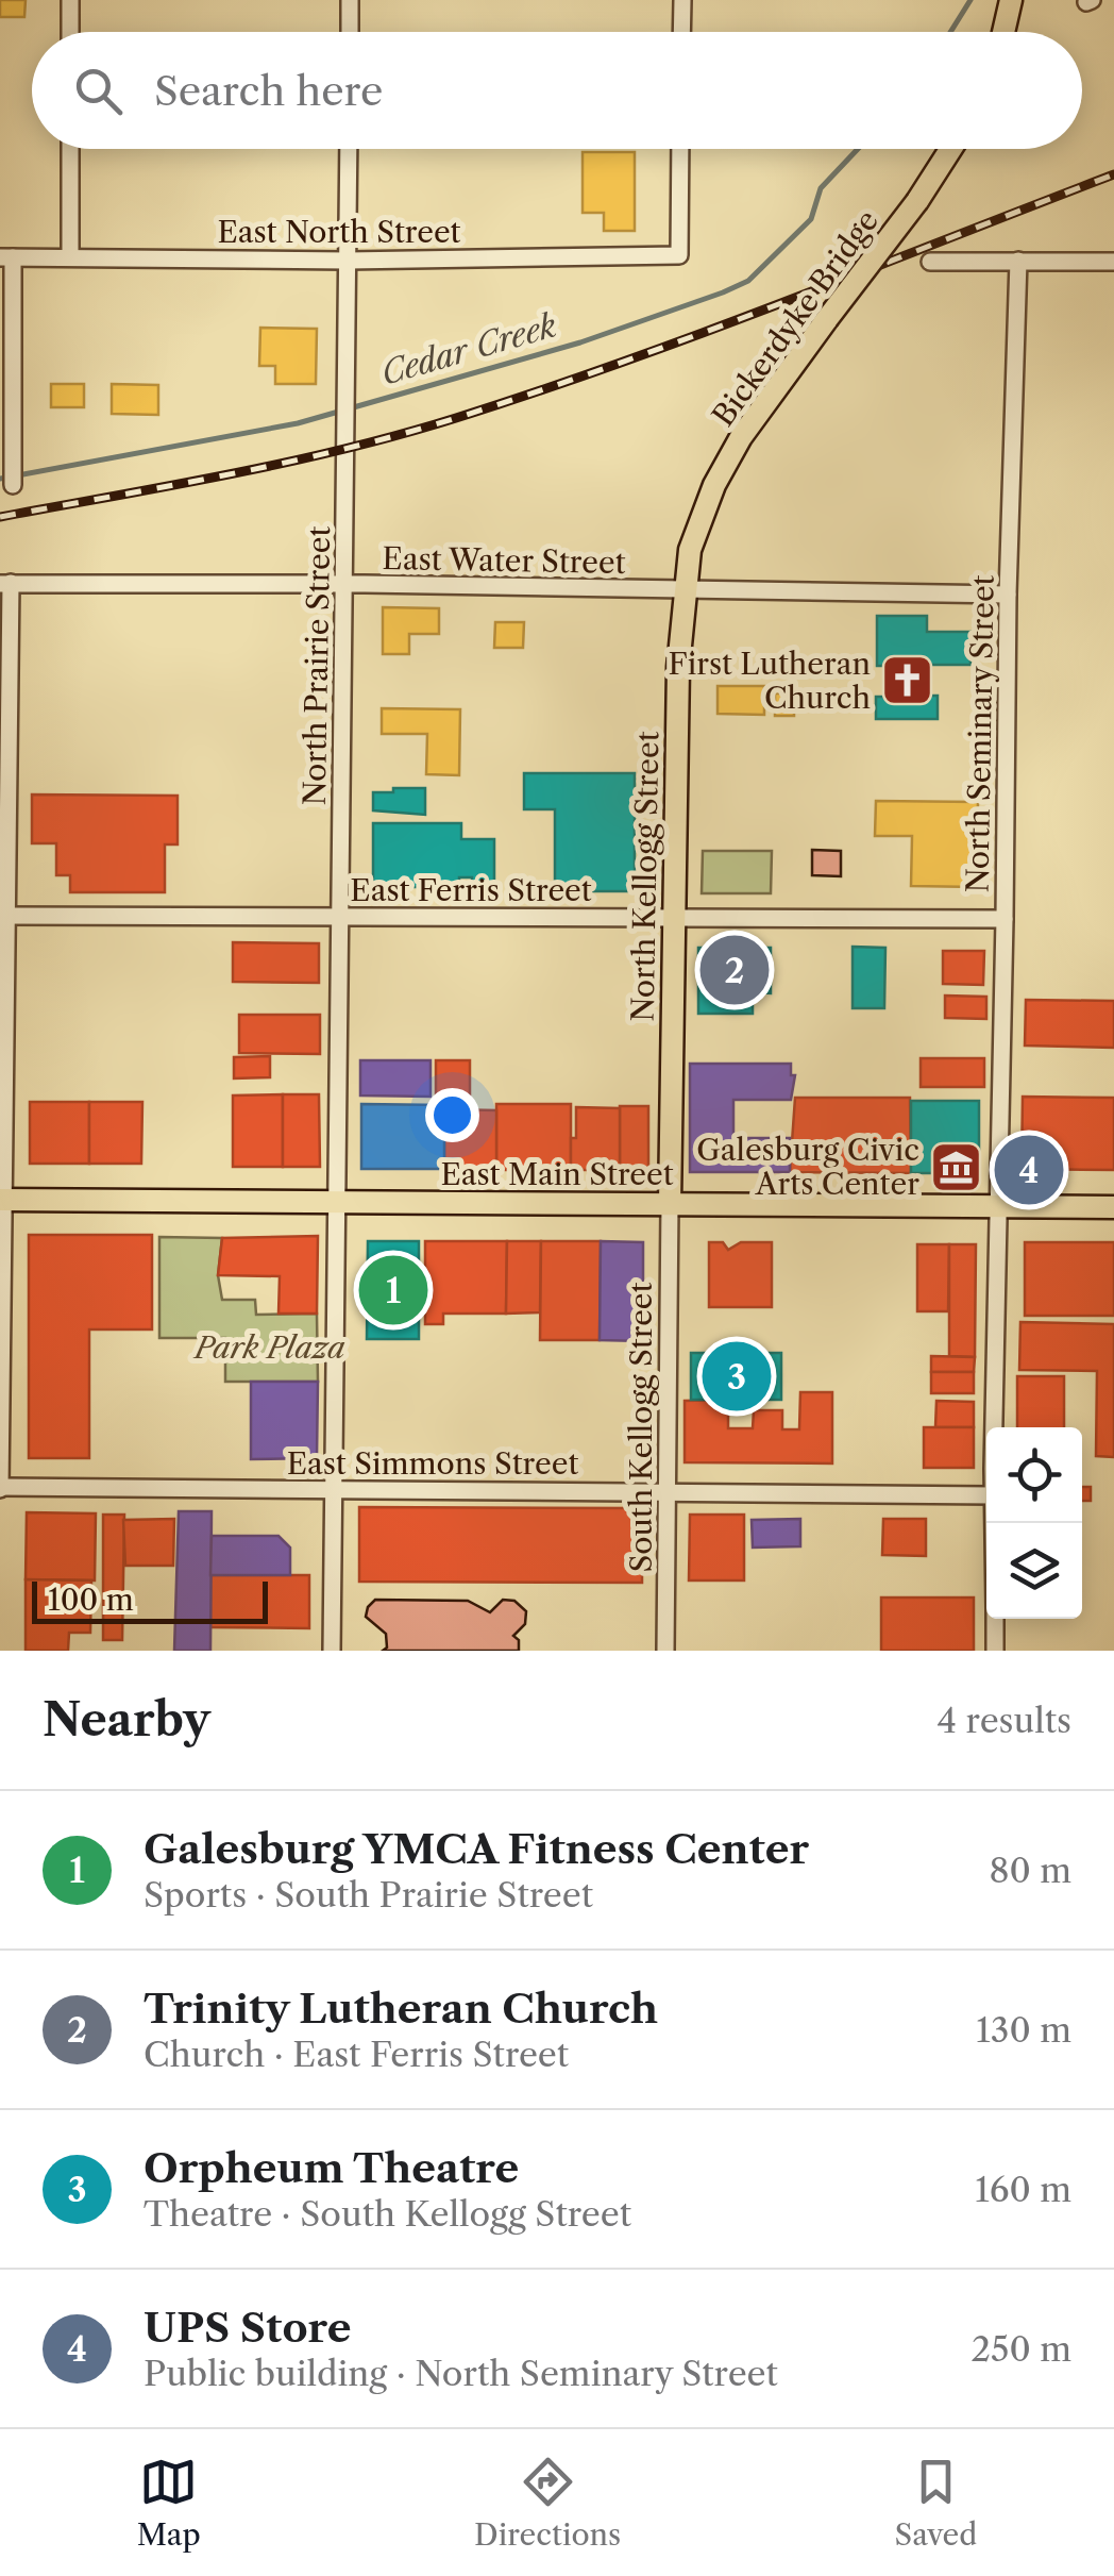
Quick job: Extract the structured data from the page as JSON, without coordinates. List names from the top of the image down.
{
  "streets": {
    "main road": ["Bickerdyke Bridge", "North Kellogg Street", "East Main Street"],
    "street": [
      "East North Street",
      "East Water Street",
      "North Prairie Street",
      "North Seminary Street",
      "East Ferris Street",
      "South Kellogg Street",
      "East Simmons Street"
    ]
  },
  "crossings": [
    ["East North Street", "North Prairie Street"],
    ["Bickerdyke Bridge", "North Kellogg Street"],
    ["East Water Street", "North Prairie Street"],
    ["East Water Street", "North Seminary Street"],
    ["East Water Street", "North Kellogg Street"],
    ["North Prairie Street", "East Ferris Street"],
    ["North Prairie Street", "East Main Street"],
    ["North Prairie Street", "East Simmons Street"],
    ["North Seminary Street", "East Ferris Street"],
    ["North Seminary Street", "East Main Street"],
    ["North Kellogg Street", "East Ferris Street"],
    ["North Kellogg Street", "East Main Street"],
    ["North Kellogg Street", "South Kellogg Street"],
    ["East Main Street", "South Kellogg Street"],
    ["South Kellogg Street", "East Simmons Street"]
  ],
  "water": ["Cedar Creek"],
  "parks": ["Park Plaza"],
  "places": {
    "church": ["First Lutheran Church"],
    "museum": ["Galesburg Civic Arts Center"]
  },
  "scale_bar": "100 m",
  "page": {
    "search": "Search here",
    "pins": [
      "2",
      "4",
      "1",
      "3"
    ],
    "scale": "100 m",
    "heading": ["Nearby", "4 results"],
    "list": [
      {
        "mark": "1",
        "name": "Galesburg YMCA Fitness Center",
        "note": "Sports · South Prairie Street",
        "value": "80 m"
      },
      {
        "mark": "2",
        "name": "Trinity Lutheran Church",
        "note": "Church · East Ferris Street",
        "value": "130 m"
      },
      {
        "mark": "3",
        "name": "Orpheum Theatre",
        "note": "Theatre · South Kellogg Street",
        "value": "160 m"
      },
      {
        "mark": "4",
        "name": "UPS Store",
        "note": "Public building · North Seminary Street",
        "value": "250 m"
      }
    ],
    "nav": ["Map", "Directions", "Saved"]
  }
}
